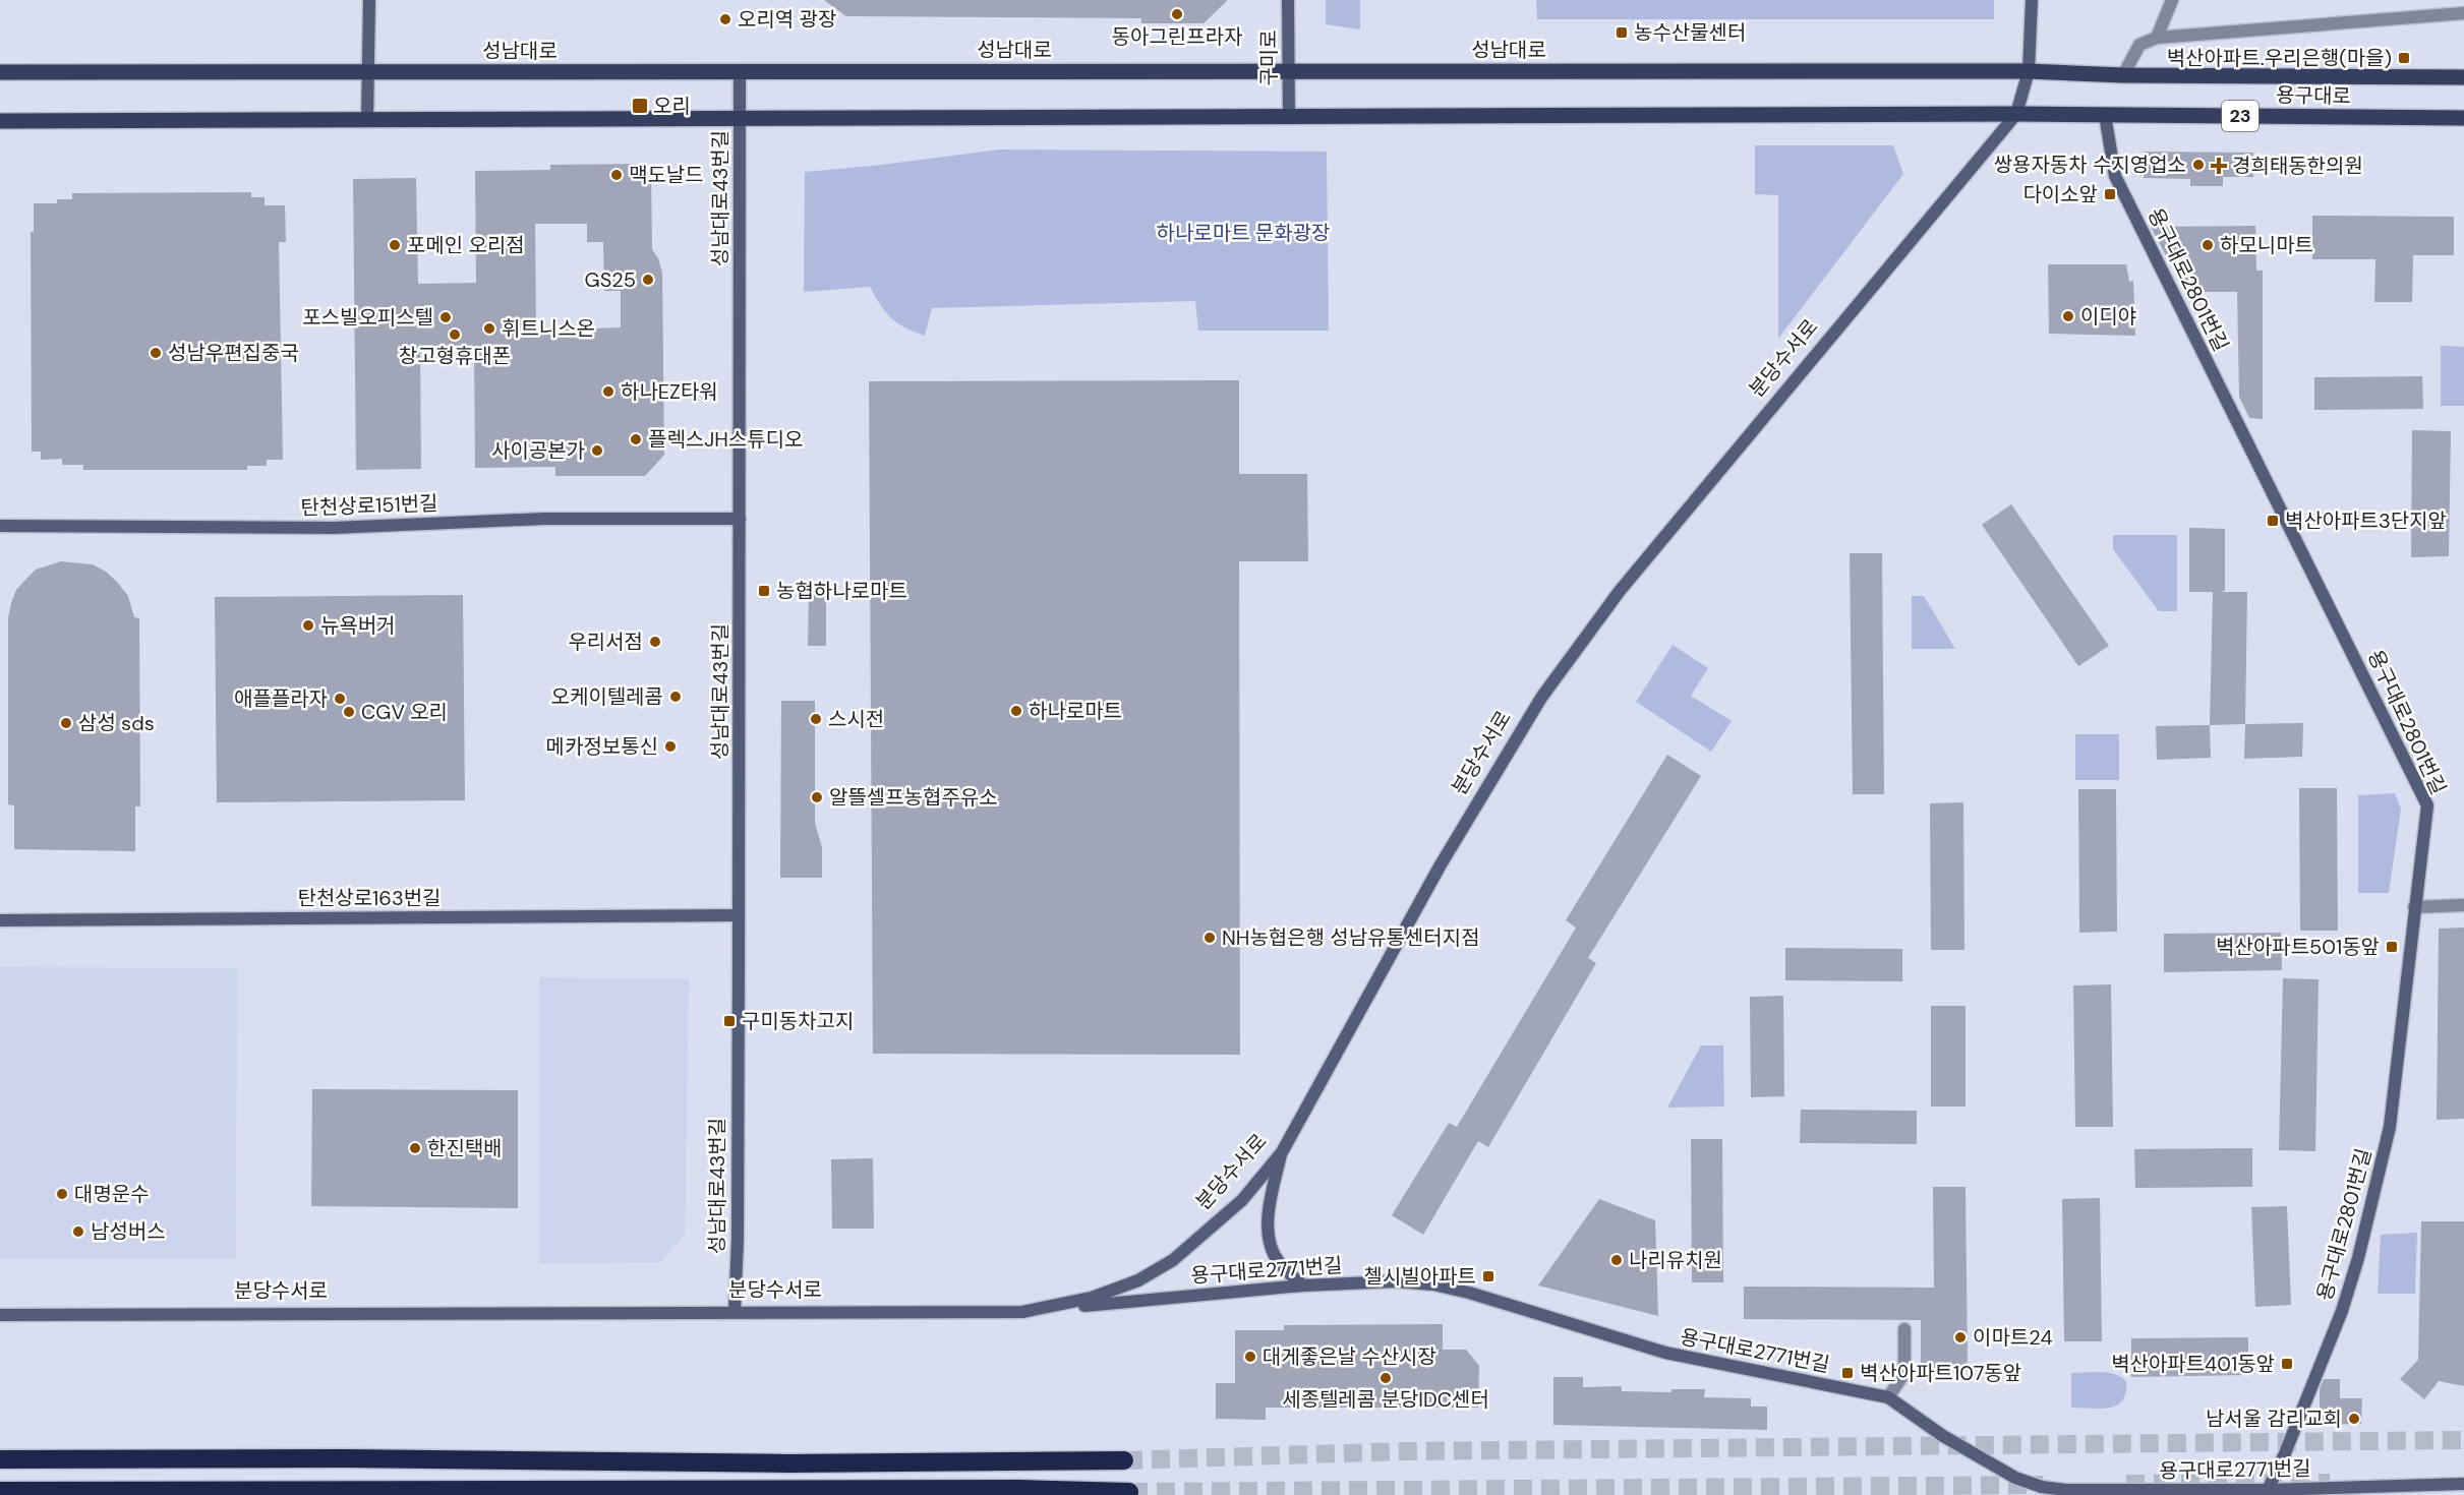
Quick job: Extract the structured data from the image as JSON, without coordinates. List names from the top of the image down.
{
  "streets": {
    "main road": ["성남대로", "용구대로", "23"],
    "street": [
      "구미로",
      "성남대로43번길",
      "용구대로2801번길",
      "분당수서로",
      "탄천상로151번길",
      "탄천상로163번길",
      "용구대로2771번길"
    ]
  },
  "crossings": [
    ["성남대로", "구미로"],
    ["성남대로", "용구대로"],
    ["성남대로", "성남대로43번길"],
    ["용구대로", "용구대로2801번길"],
    ["용구대로", "분당수서로"],
    ["성남대로43번길", "분당수서로"],
    ["성남대로43번길", "탄천상로151번길"],
    ["성남대로43번길", "탄천상로163번길"],
    ["용구대로2801번길", "용구대로2771번길"],
    ["분당수서로", "용구대로2771번길"]
  ],
  "parks": ["하나로마트 문화광장"],
  "places": {
    "other": [
      "동아그린프라자",
      "오리역 광장",
      "쌍용자동차 수지영업소",
      "맥도날드",
      "포메인 오리점",
      "하모니마트",
      "GS25",
      "이디야",
      "포스빌오피스텔",
      "휘트니스온",
      "창고형휴대폰",
      "성남우편집중국",
      "하나EZ타워",
      "플렉스JH스튜디오",
      "사이공본가",
      "뉴욕버거",
      "우리서점",
      "오케이텔레콤",
      "애플플라자",
      "하나로마트",
      "CGV 오리",
      "스시전",
      "삼성 sds",
      "메카정보통신",
      "알뜰셀프농협주유소",
      "NH농협은행 성남유통센터지점",
      "한진택배",
      "대명운수",
      "남성버스",
      "나리유치원",
      "이마트24",
      "대게좋은날 수산시장",
      "세종텔레콤 분당IDC센터",
      "남서울 감리교회"
    ],
    "transit": [
      "농수산물센터",
      "벽산아파트.우리은행(마을)",
      "오리",
      "다이소앞",
      "벽산아파트3단지앞",
      "농협하나로마트",
      "벽산아파트501동앞",
      "구미동차고지",
      "첼시빌아파트",
      "벽산아파트401동앞",
      "벽산아파트107동앞"
    ],
    "health": ["경희태동한의원"]
  }
}
